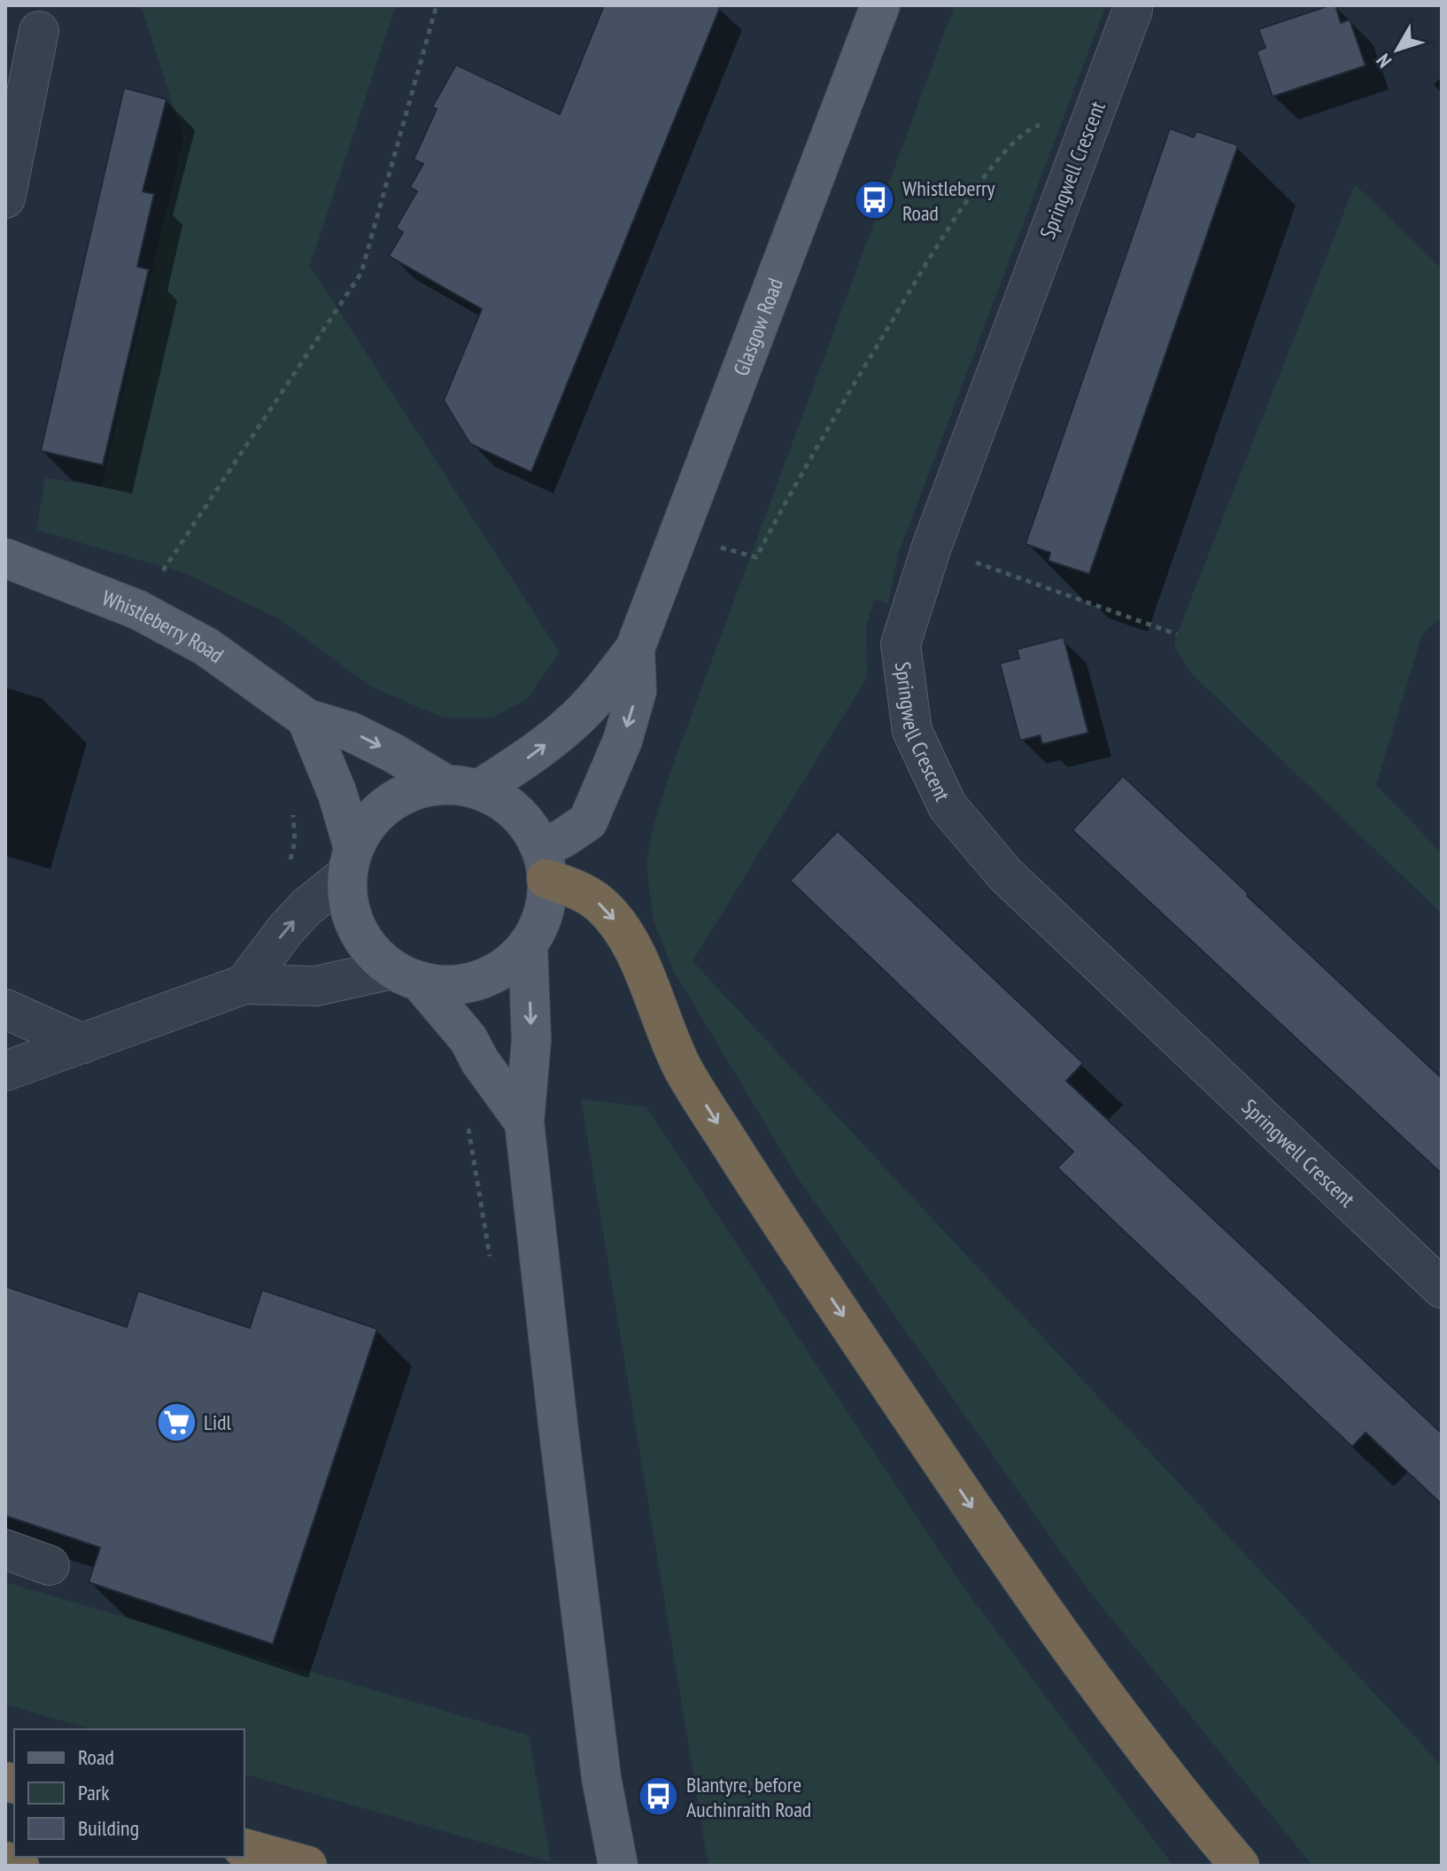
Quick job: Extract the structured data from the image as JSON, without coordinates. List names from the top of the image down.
{
  "streets": {
    "main road": ["Glasgow Road", "Whistleberry Road"],
    "street": ["Springwell Crescent"]
  },
  "places": {
    "bus stop": ["Whistleberry Road", "Blantyre, before Auchinraith Road"],
    "supermarket": ["Lidl"]
  },
  "legend": ["Road", "Park", "Building"],
  "north": "bottom left"
}
